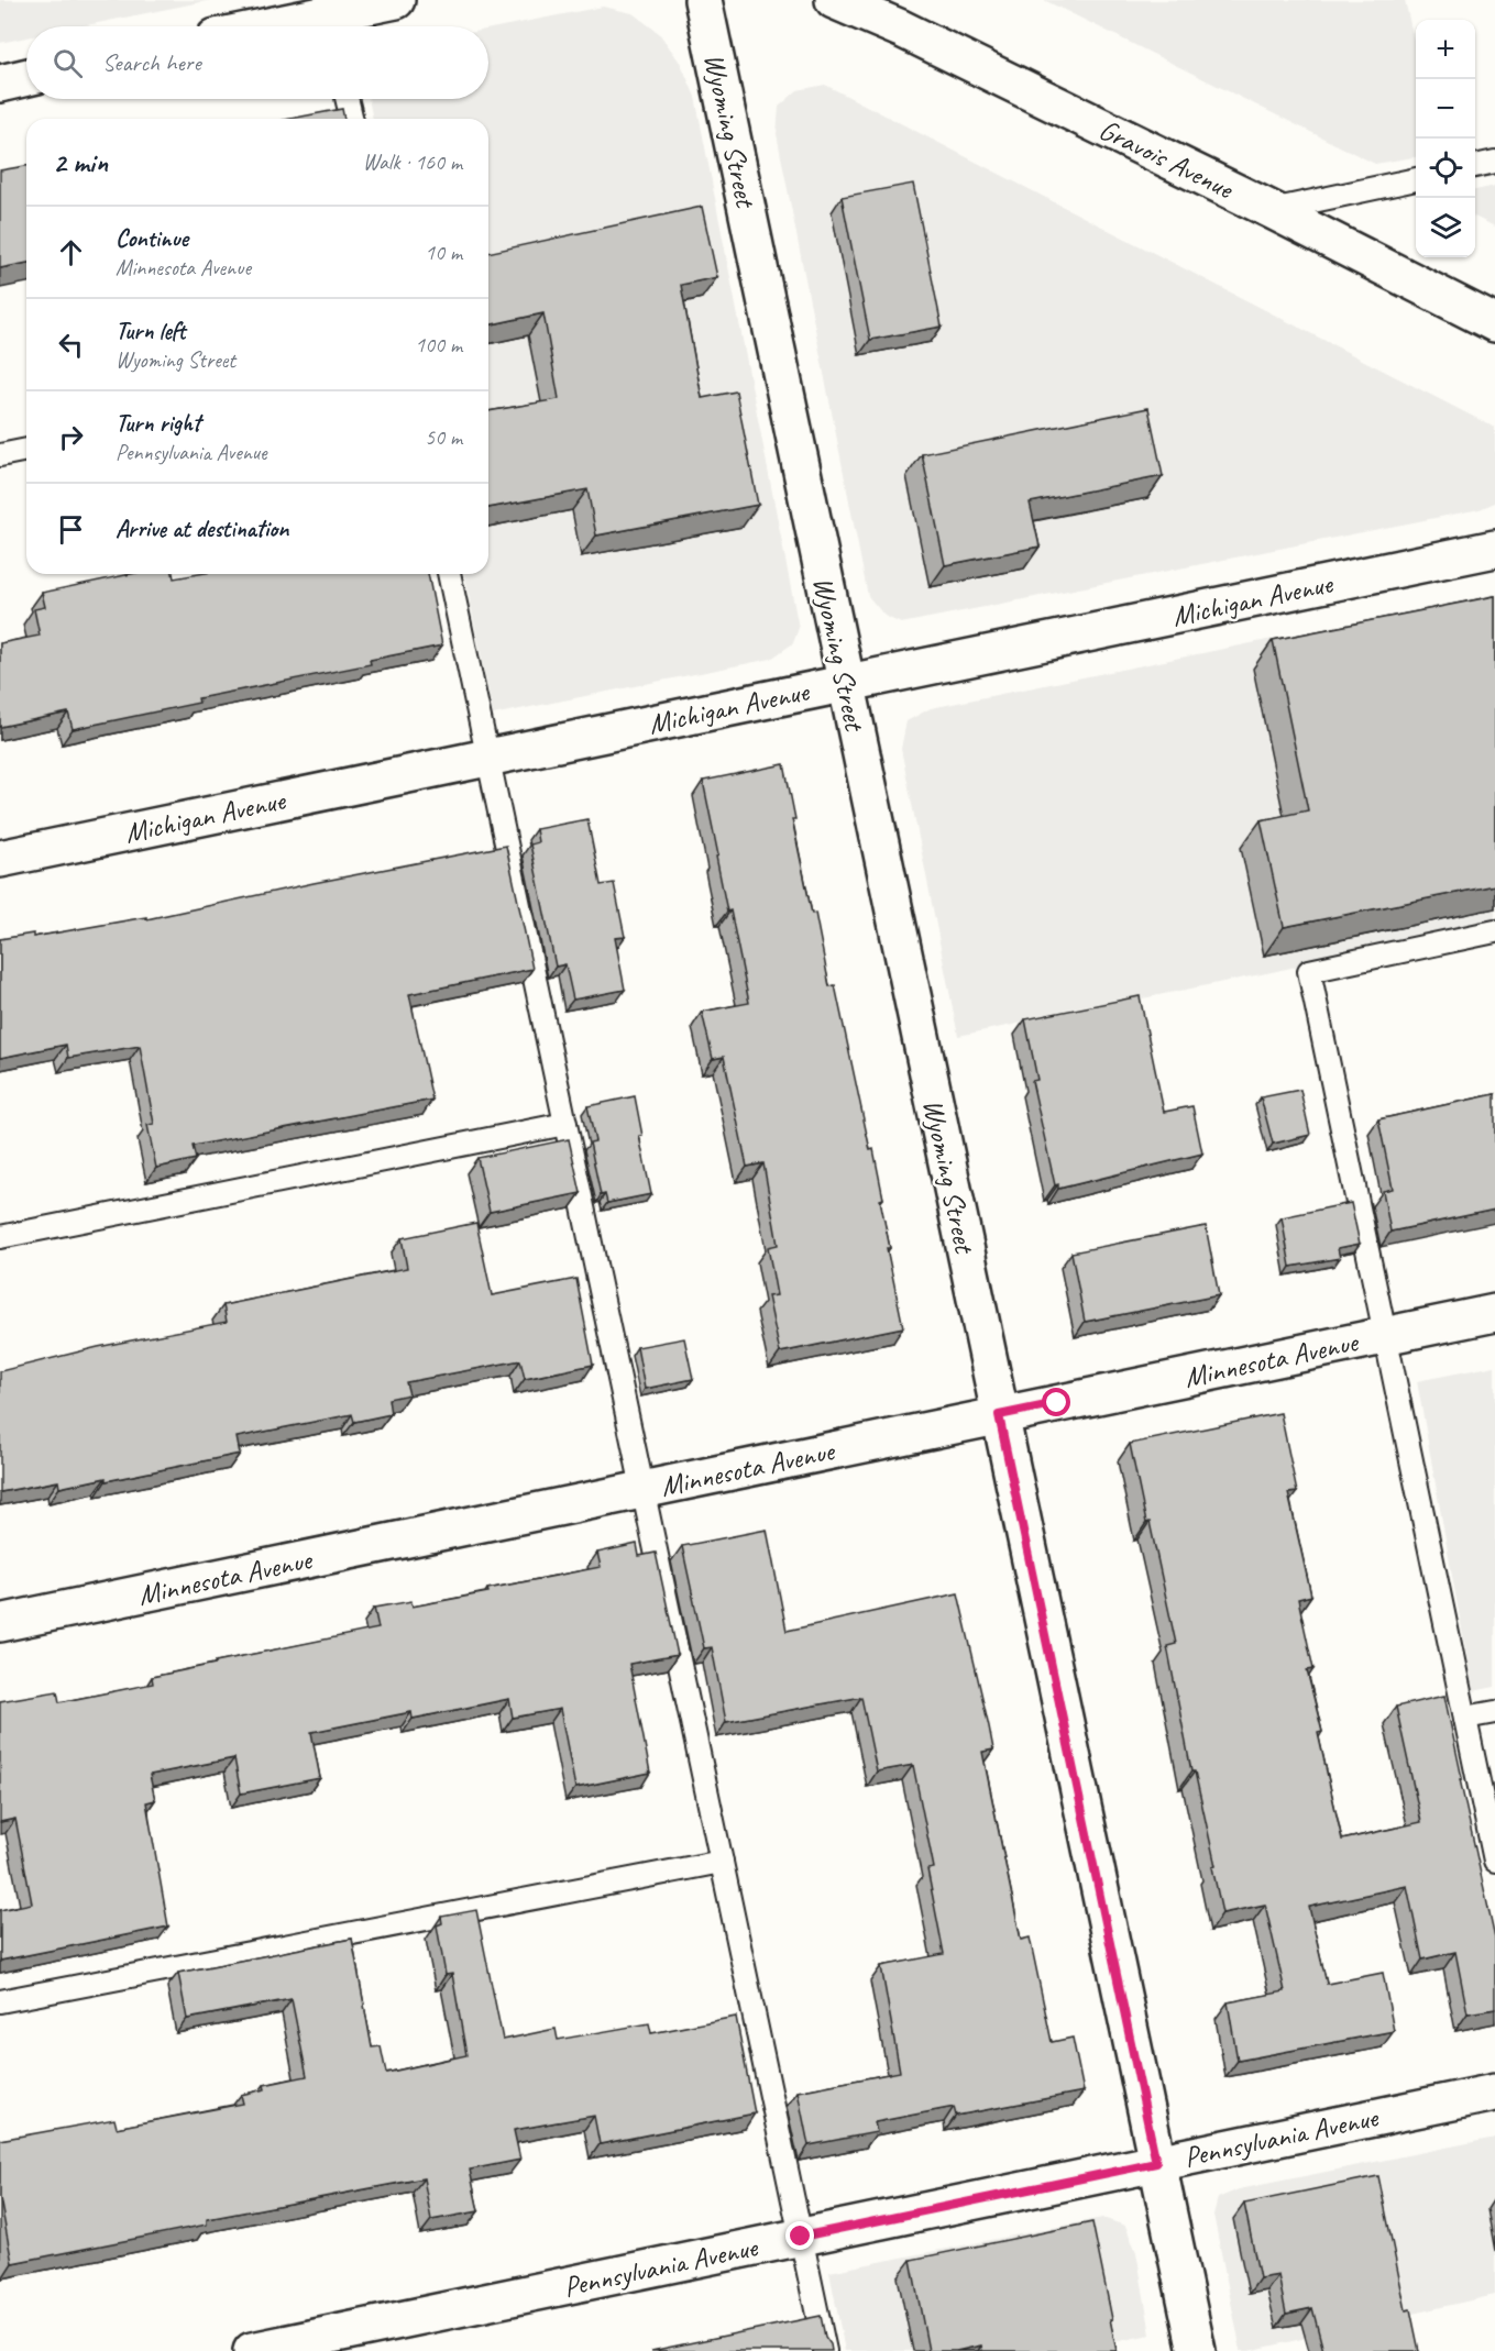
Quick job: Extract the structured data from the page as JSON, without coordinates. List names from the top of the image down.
{
  "streets": {
    "street": [
      "Wyoming Street",
      "Gravois Avenue",
      "Michigan Avenue",
      "Minnesota Avenue",
      "Pennsylvania Avenue"
    ]
  },
  "crossings": [
    ["Wyoming Street", "Michigan Avenue"],
    ["Wyoming Street", "Minnesota Avenue"],
    ["Wyoming Street", "Pennsylvania Avenue"]
  ],
  "page": {
    "map_buttons": ["+", "−"],
    "search": "Search here",
    "heading": ["2 min", "Walk · 160 m"],
    "list": [
      ["Continue", "Minnesota Avenue", "10 m"],
      ["Turn left", "Wyoming Street", "100 m"],
      ["Turn right", "Pennsylvania Avenue", "50 m"],
      "Arrive at destination"
    ]
  }
}
